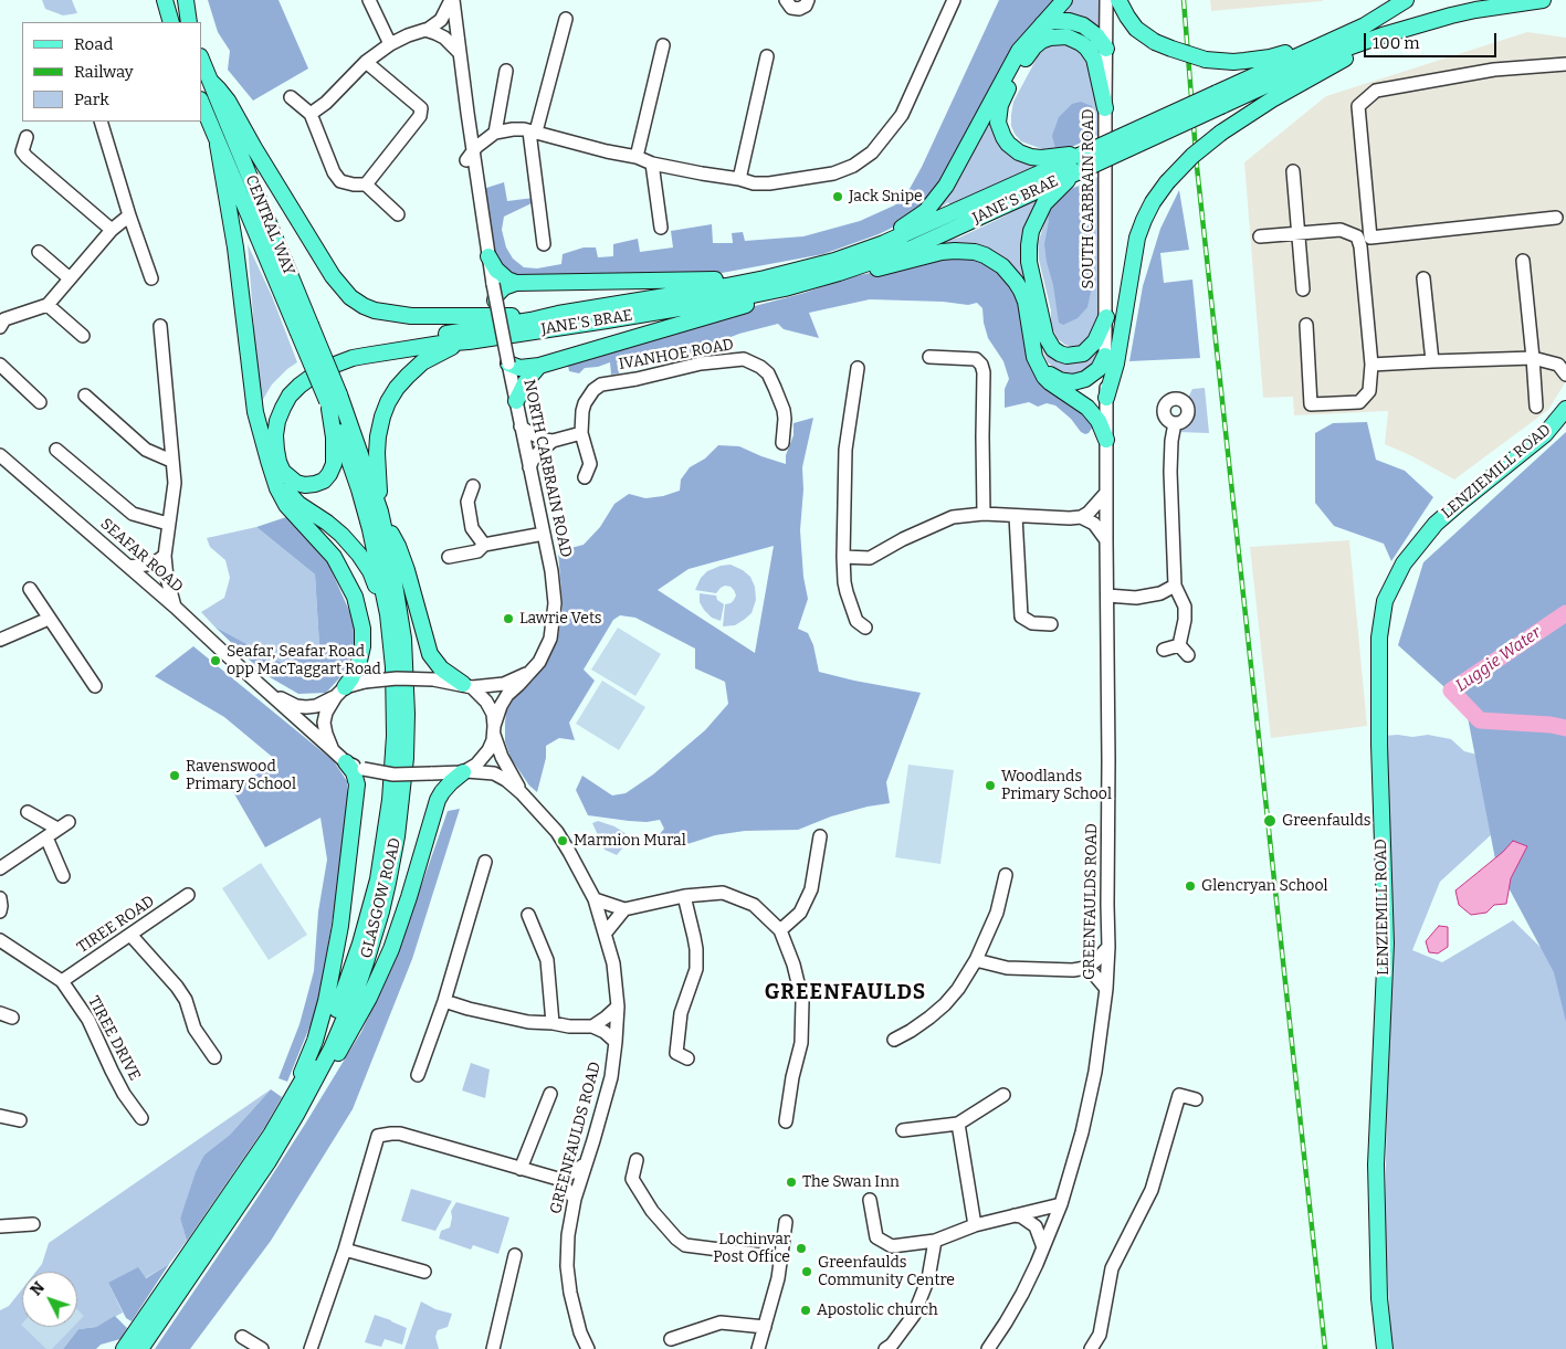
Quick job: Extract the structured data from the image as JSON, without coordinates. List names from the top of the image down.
{
  "streets": {
    "main road": [
      "JANE'S BRAE",
      "CENTRAL WAY",
      "LENZIEMILL ROAD",
      "GLASGOW ROAD"
    ],
    "street": [
      "SOUTH CARBRAIN ROAD",
      "IVANHOE ROAD",
      "NORTH CARBRAIN ROAD",
      "SEAFAR ROAD",
      "GREENFAULDS ROAD",
      "TIREE ROAD",
      "TIREE DRIVE"
    ]
  },
  "crossings": [
    ["SOUTH CARBRAIN ROAD", "GREENFAULDS ROAD"],
    ["CENTRAL WAY", "GLASGOW ROAD"],
    ["NORTH CARBRAIN ROAD", "SEAFAR ROAD"],
    ["NORTH CARBRAIN ROAD", "GREENFAULDS ROAD"],
    ["SEAFAR ROAD", "GREENFAULDS ROAD"],
    ["TIREE ROAD", "TIREE DRIVE"]
  ],
  "districts": ["GREENFAULDS"],
  "water": ["Luggie Water"],
  "places": [
    "Jack Snipe",
    "Lawrie Vets",
    "Seafar, Seafar Road opp MacTaggart Road",
    "Ravenswood Primary School",
    "Woodlands Primary School",
    "Greenfaulds",
    "Marmion Mural",
    "Glencryan School",
    "The Swan Inn",
    "Lochinvar Post Office",
    "Greenfaulds Community Centre",
    "Apostolic church"
  ],
  "legend": ["Road", "Railway", "Park"],
  "scale_bar": "100 m",
  "north": "top left"
}
